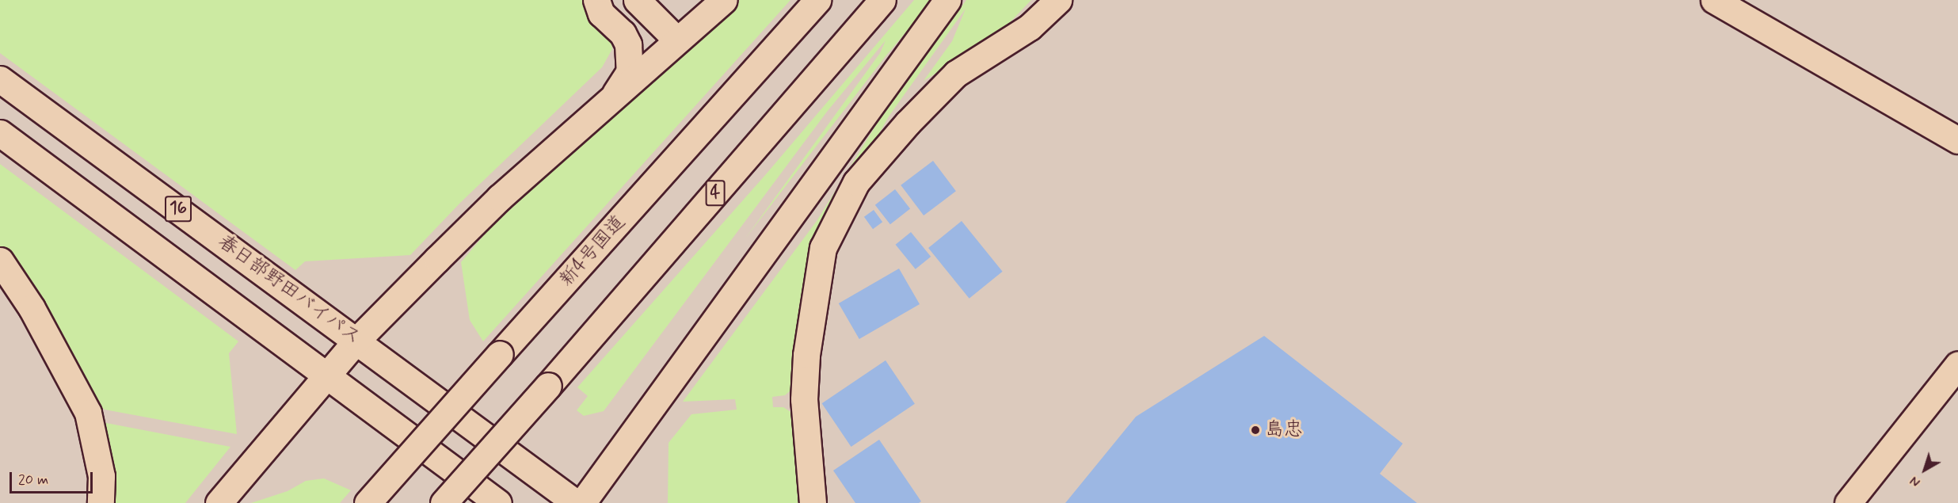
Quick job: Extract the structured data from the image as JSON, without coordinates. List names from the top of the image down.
{
  "streets": {
    "main road": [
      "4",
      "16",
      "新4号国道",
      "春日部野田バイパス"
    ]
  },
  "places": ["島忠"],
  "scale_bar": "20 m",
  "north": "bottom left"
}
